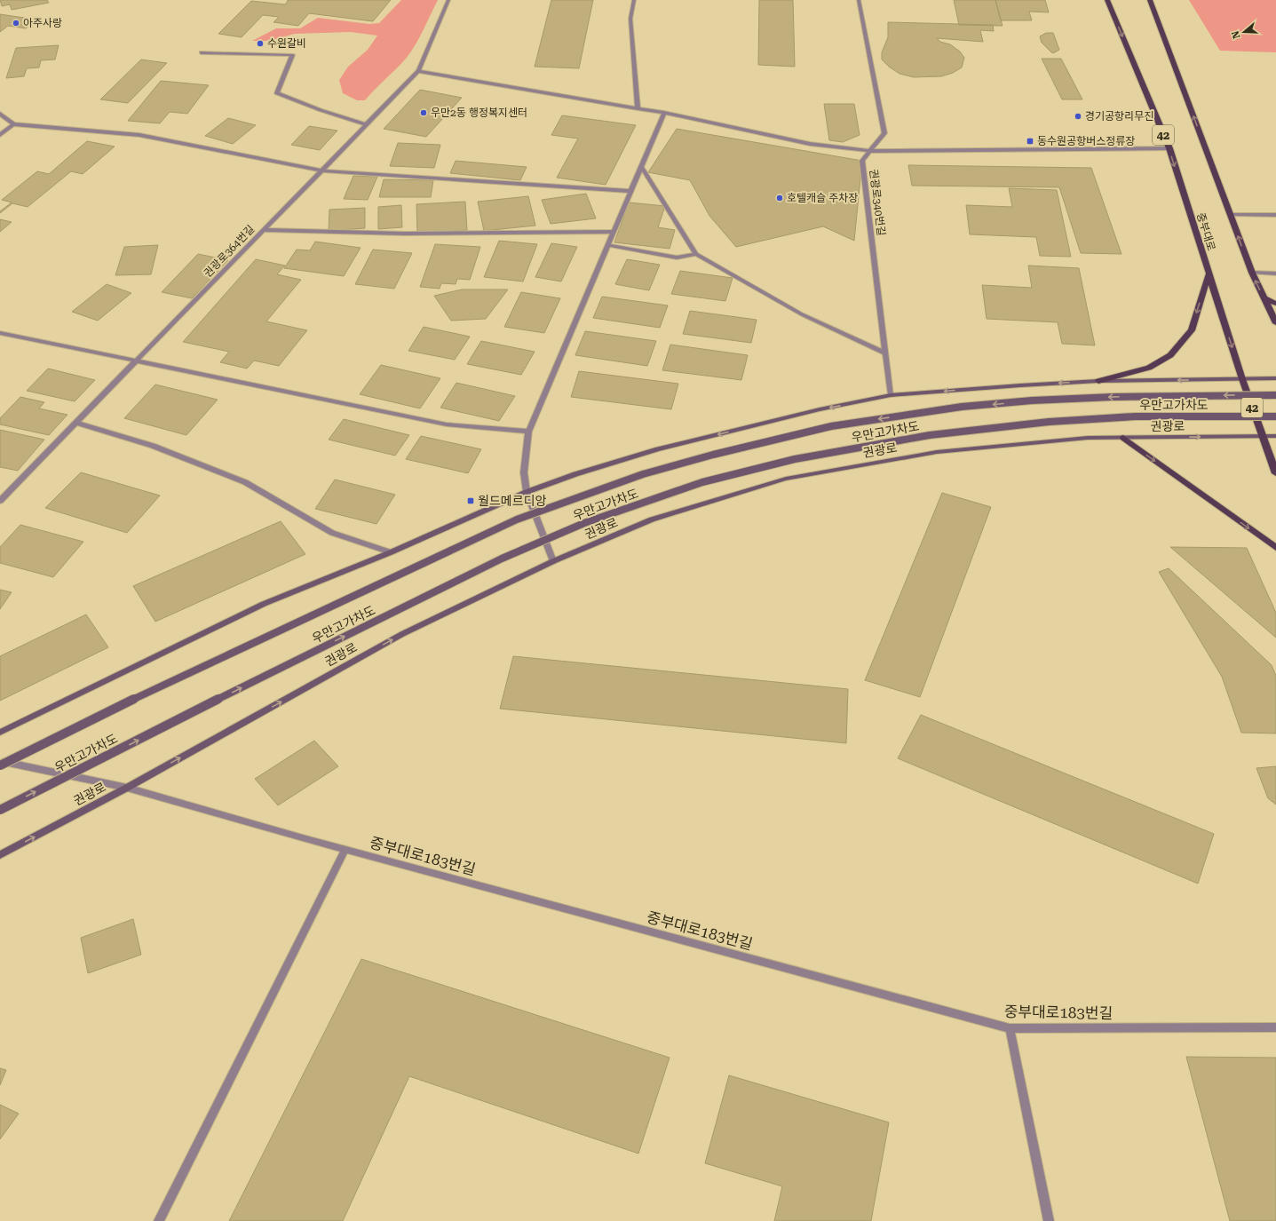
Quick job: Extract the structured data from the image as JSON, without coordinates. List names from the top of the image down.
{
  "streets": {
    "main road": ["42", "중부대로"],
    "street": [
      "권광로340번길",
      "권광로364번길",
      "우만고가차도",
      "권광로",
      "중부대로183번길"
    ]
  },
  "crossings": [
    ["중부대로", "권광로"],
    ["권광로", "중부대로183번길"]
  ],
  "one_way": ["권광로"],
  "places": {
    "other": [
      "아주사랑",
      "수원갈비",
      "우만2동 행정복지센터",
      "경기공항리무진",
      "호텔캐슬 주차장"
    ],
    "transit": ["동수원공항버스정류장", "월드메르디앙"]
  },
  "north": "left"
}
